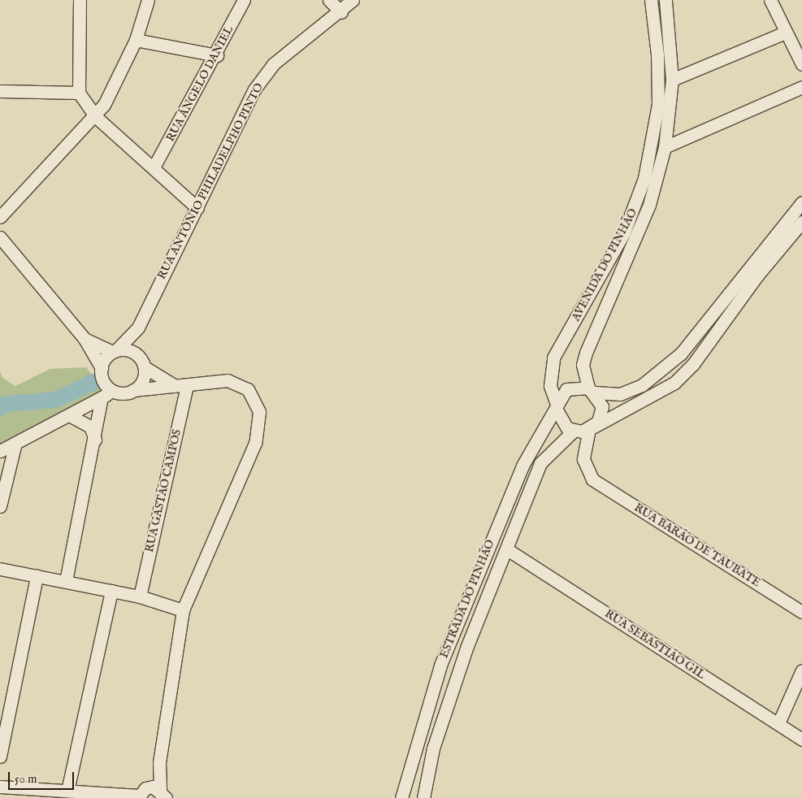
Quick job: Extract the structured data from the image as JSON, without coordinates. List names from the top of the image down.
{
  "streets": {
    "street": [
      "RUA ÂNGELO DANIEL",
      "RUA ANTÔNIO PHILADELPHO PINTO",
      "AVENIDA DO PINHÃO",
      "RUA GASTÃO CAMPOS",
      "RUA BARÃO DE TAUBATE",
      "ESTRADA DO PINHÃO",
      "RUA SEBASTIÃO GIL"
    ]
  },
  "crossings": [
    ["AVENIDA DO PINHÃO", "RUA BARÃO DE TAUBATE"],
    ["AVENIDA DO PINHÃO", "ESTRADA DO PINHÃO"],
    ["RUA BARÃO DE TAUBATE", "ESTRADA DO PINHÃO"],
    ["ESTRADA DO PINHÃO", "RUA SEBASTIÃO GIL"]
  ],
  "scale_bar": "50 m"
}
